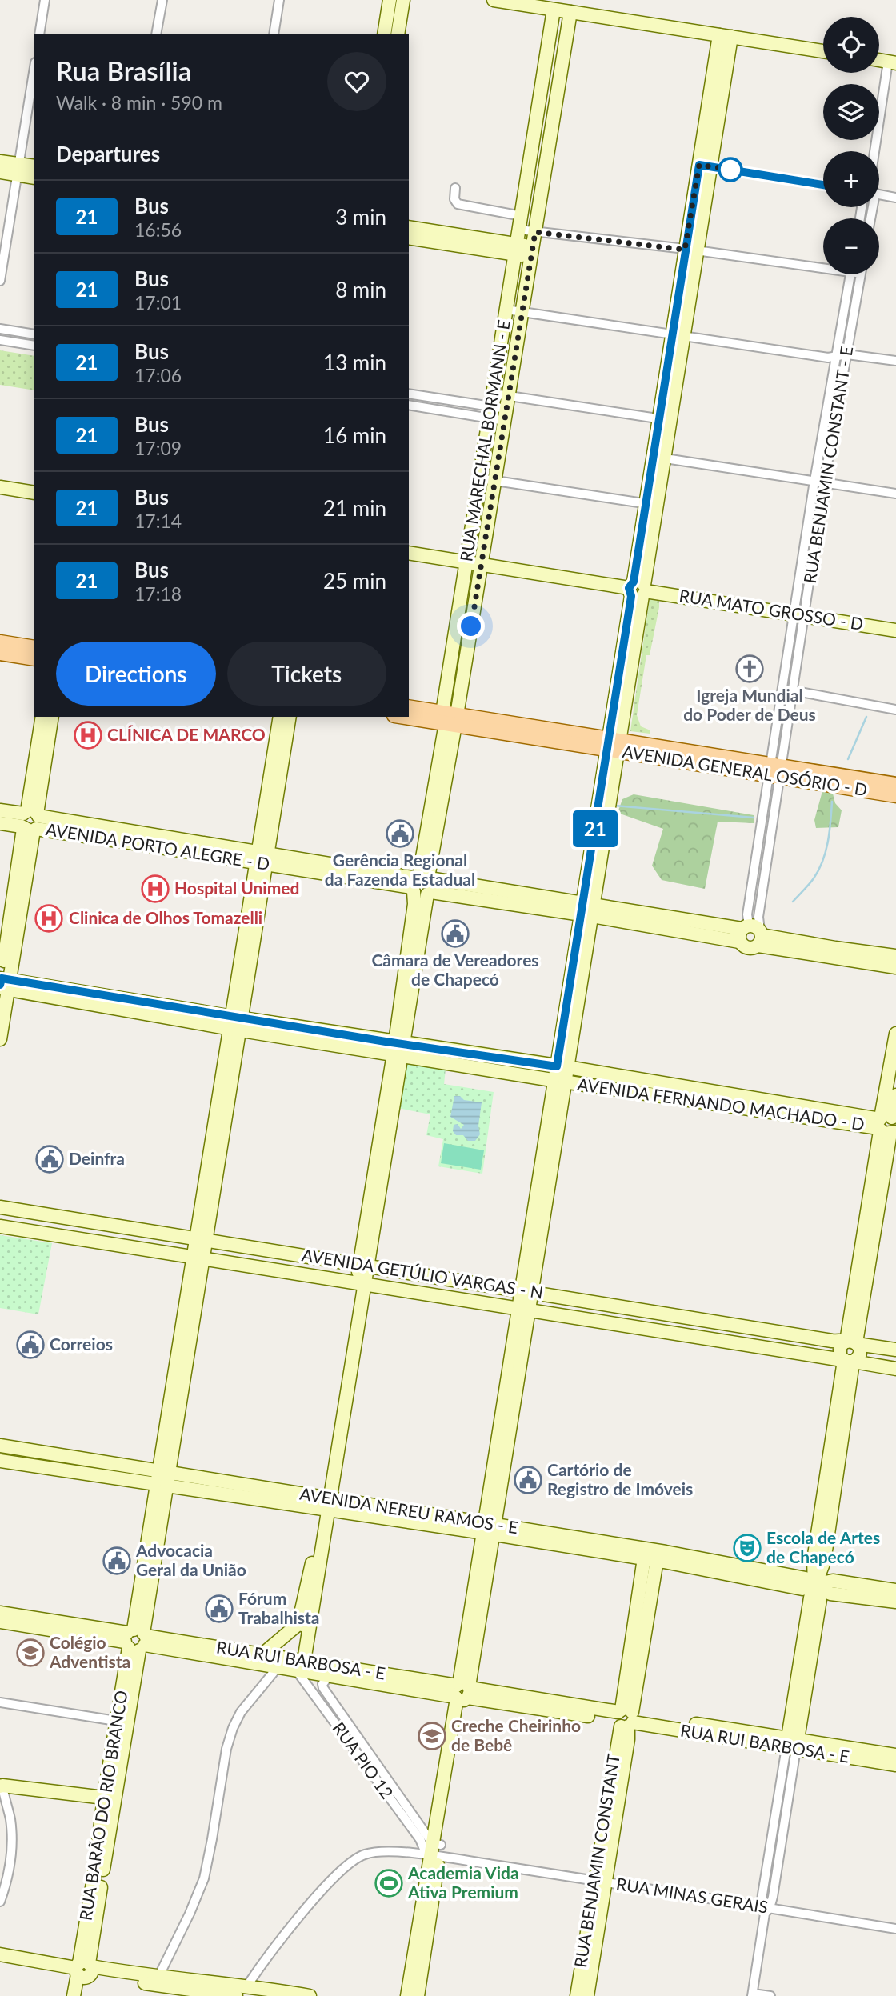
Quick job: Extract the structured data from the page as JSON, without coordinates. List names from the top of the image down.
{
  "streets": {
    "main road": ["AVENIDA GENERAL OSÓRIO - D"],
    "street": [
      "RUA MARECHAL BORMANN - E",
      "RUA BENJAMIN CONSTANT - E",
      "RUA MATO GROSSO - D",
      "AVENIDA PORTO ALEGRE - D",
      "AVENIDA FERNANDO MACHADO - D",
      "AVENIDA GETÚLIO VARGAS - N",
      "AVENIDA NEREU RAMOS - E",
      "RUA RUI BARBOSA - E",
      "RUA PIO 12",
      "RUA BARÃO DO RIO BRANCO",
      "RUA BENJAMIN CONSTANT",
      "RUA MINAS GERAIS"
    ]
  },
  "crossings": [
    ["RUA MARECHAL BORMANN - E", "RUA MATO GROSSO - D"],
    ["RUA MARECHAL BORMANN - E", "AVENIDA GENERAL OSÓRIO - D"],
    ["RUA MARECHAL BORMANN - E", "AVENIDA PORTO ALEGRE - D"],
    ["RUA MARECHAL BORMANN - E", "AVENIDA FERNANDO MACHADO - D"],
    ["RUA MARECHAL BORMANN - E", "AVENIDA GETÚLIO VARGAS - N"],
    ["RUA MARECHAL BORMANN - E", "AVENIDA NEREU RAMOS - E"],
    ["RUA MARECHAL BORMANN - E", "RUA RUI BARBOSA - E"],
    ["RUA MARECHAL BORMANN - E", "RUA PIO 12"],
    ["RUA BENJAMIN CONSTANT - E", "RUA MATO GROSSO - D"],
    ["RUA BENJAMIN CONSTANT - E", "AVENIDA GENERAL OSÓRIO - D"],
    ["RUA BENJAMIN CONSTANT - E", "AVENIDA PORTO ALEGRE - D"],
    ["AVENIDA NEREU RAMOS - E", "RUA BARÃO DO RIO BRANCO"],
    ["AVENIDA NEREU RAMOS - E", "RUA BENJAMIN CONSTANT"],
    ["RUA RUI BARBOSA - E", "RUA PIO 12"],
    ["RUA RUI BARBOSA - E", "RUA BARÃO DO RIO BRANCO"],
    ["RUA RUI BARBOSA - E", "RUA BENJAMIN CONSTANT"],
    ["RUA PIO 12", "RUA MINAS GERAIS"],
    ["RUA BENJAMIN CONSTANT", "RUA MINAS GERAIS"]
  ],
  "places": {
    "church": ["Igreja Mundial do Poder de Deus"],
    "hospital": ["CLÍNICA DE MARCO", "Hospital Unimed", "Clinica de Olhos Tomazelli"],
    "public building": [
      "Gerência Regional da Fazenda Estadual",
      "Câmara de Vereadores de Chapecó",
      "Deinfra",
      "Correios",
      "Cartório de Registro de Imóveis",
      "Advocacia Geral da União",
      "Fórum Trabalhista"
    ],
    "theatre": ["Escola de Artes de Chapecó"],
    "school or university": ["Colégio Adventista", "Creche Cheirinho de Bebê"],
    "sports": ["Academia Vida Ativa Premium"]
  },
  "lines": ["bus line 21"],
  "page": {
    "on_map": "21",
    "map_buttons": ["+", "−"],
    "heading": [
      ["Rua Brasília", "Walk · 8 min · 590 m"],
      "Departures"
    ],
    "list": [
      {
        "mark": "21",
        "name": "Bus",
        "note": "16:56",
        "value": "3 min"
      },
      {
        "mark": "21",
        "name": "Bus",
        "note": "17:01",
        "value": "8 min"
      },
      {
        "mark": "21",
        "name": "Bus",
        "note": "17:06",
        "value": "13 min"
      },
      {
        "mark": "21",
        "name": "Bus",
        "note": "17:09",
        "value": "16 min"
      },
      {
        "mark": "21",
        "name": "Bus",
        "note": "17:14",
        "value": "21 min"
      },
      {
        "mark": "21",
        "name": "Bus",
        "note": "17:18",
        "value": "25 min"
      }
    ],
    "buttons": ["Directions", "Tickets"]
  }
}
